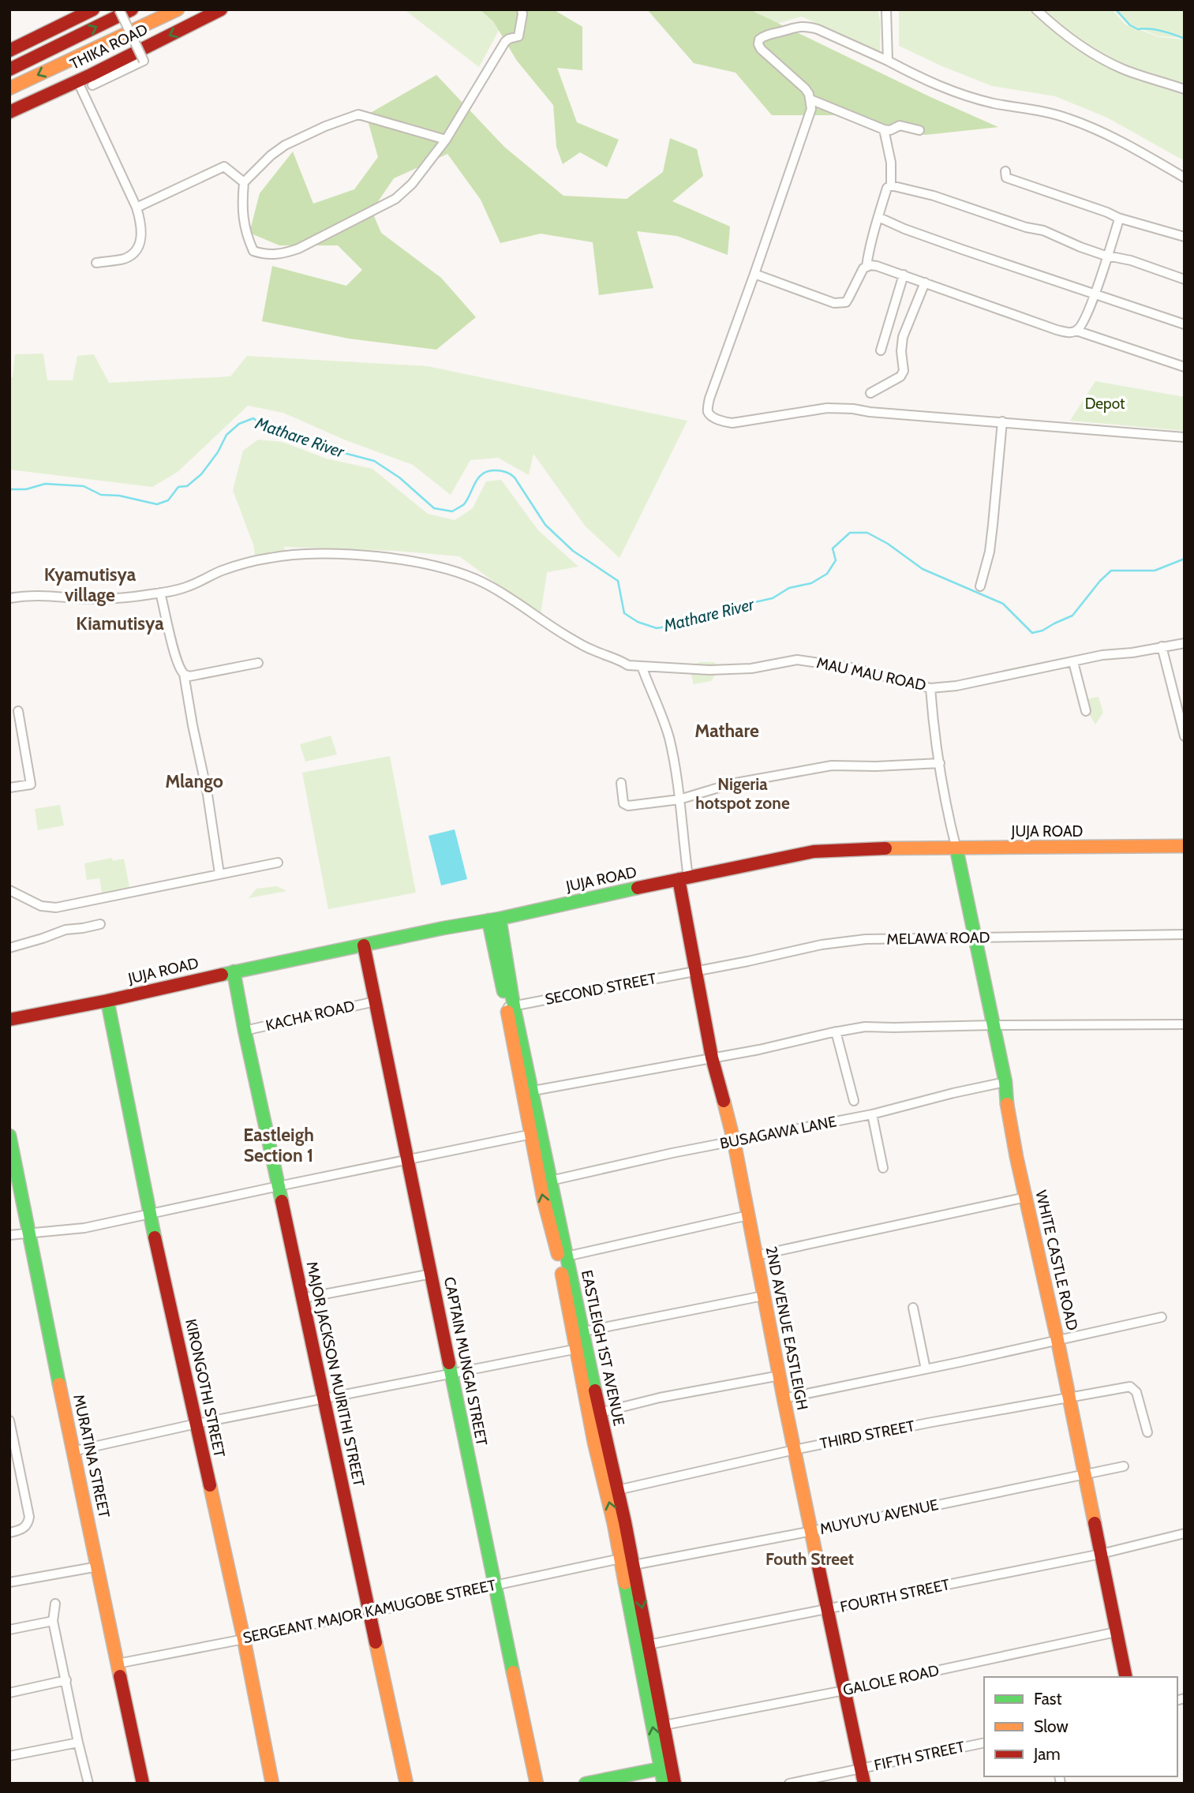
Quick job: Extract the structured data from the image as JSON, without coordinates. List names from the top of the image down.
{
  "streets": {
    "main road": [
      "THIKA ROAD",
      "JUJA ROAD",
      "WHITE CASTLE ROAD",
      "2ND AVENUE EASTLEIGH",
      "EASTLEIGH 1ST AVENUE",
      "CAPTAIN MUNGAI STREET",
      "MAJOR JACKSON MUIRITHI STREET",
      "KIRONGOTHI STREET",
      "MURATINA STREET"
    ],
    "street": [
      "MAU MAU ROAD",
      "MELAWA ROAD",
      "SECOND STREET",
      "KACHA ROAD",
      "BUSAGAWA LANE",
      "THIRD STREET",
      "MUYUYU AVENUE",
      "FOURTH STREET",
      "SERGEANT MAJOR KAMUGOBE STREET",
      "GALOLE ROAD",
      "FIFTH STREET"
    ]
  },
  "crossings": [
    ["JUJA ROAD", "WHITE CASTLE ROAD"],
    ["JUJA ROAD", "2ND AVENUE EASTLEIGH"],
    ["JUJA ROAD", "EASTLEIGH 1ST AVENUE"],
    ["JUJA ROAD", "CAPTAIN MUNGAI STREET"],
    ["JUJA ROAD", "MAJOR JACKSON MUIRITHI STREET"],
    ["JUJA ROAD", "KIRONGOTHI STREET"],
    ["MELAWA ROAD", "SECOND STREET"],
    ["MELAWA ROAD", "WHITE CASTLE ROAD"],
    ["MELAWA ROAD", "2ND AVENUE EASTLEIGH"],
    ["SECOND STREET", "2ND AVENUE EASTLEIGH"],
    ["SECOND STREET", "EASTLEIGH 1ST AVENUE"],
    ["KACHA ROAD", "CAPTAIN MUNGAI STREET"],
    ["KACHA ROAD", "MAJOR JACKSON MUIRITHI STREET"],
    ["BUSAGAWA LANE", "WHITE CASTLE ROAD"],
    ["BUSAGAWA LANE", "2ND AVENUE EASTLEIGH"],
    ["BUSAGAWA LANE", "EASTLEIGH 1ST AVENUE"],
    ["WHITE CASTLE ROAD", "THIRD STREET"],
    ["WHITE CASTLE ROAD", "MUYUYU AVENUE"],
    ["WHITE CASTLE ROAD", "FOURTH STREET"],
    ["WHITE CASTLE ROAD", "GALOLE ROAD"],
    ["2ND AVENUE EASTLEIGH", "THIRD STREET"],
    ["2ND AVENUE EASTLEIGH", "MUYUYU AVENUE"],
    ["2ND AVENUE EASTLEIGH", "FOURTH STREET"],
    ["2ND AVENUE EASTLEIGH", "GALOLE ROAD"],
    ["2ND AVENUE EASTLEIGH", "FIFTH STREET"],
    ["EASTLEIGH 1ST AVENUE", "THIRD STREET"],
    ["EASTLEIGH 1ST AVENUE", "MUYUYU AVENUE"],
    ["EASTLEIGH 1ST AVENUE", "FOURTH STREET"],
    ["EASTLEIGH 1ST AVENUE", "SERGEANT MAJOR KAMUGOBE STREET"],
    ["EASTLEIGH 1ST AVENUE", "GALOLE ROAD"],
    ["CAPTAIN MUNGAI STREET", "SERGEANT MAJOR KAMUGOBE STREET"],
    ["MAJOR JACKSON MUIRITHI STREET", "SERGEANT MAJOR KAMUGOBE STREET"],
    ["KIRONGOTHI STREET", "SERGEANT MAJOR KAMUGOBE STREET"],
    ["MURATINA STREET", "SERGEANT MAJOR KAMUGOBE STREET"]
  ],
  "districts": [
    "Kyamutisya village",
    "Kiamutisya",
    "Mathare",
    "Mlango",
    "Nigeria hotspot zone",
    "Eastleigh Section 1",
    "Fouth Street"
  ],
  "water": ["Mathare River"],
  "parks": ["Depot"],
  "legend": ["Fast", "Slow", "Jam"]
}
